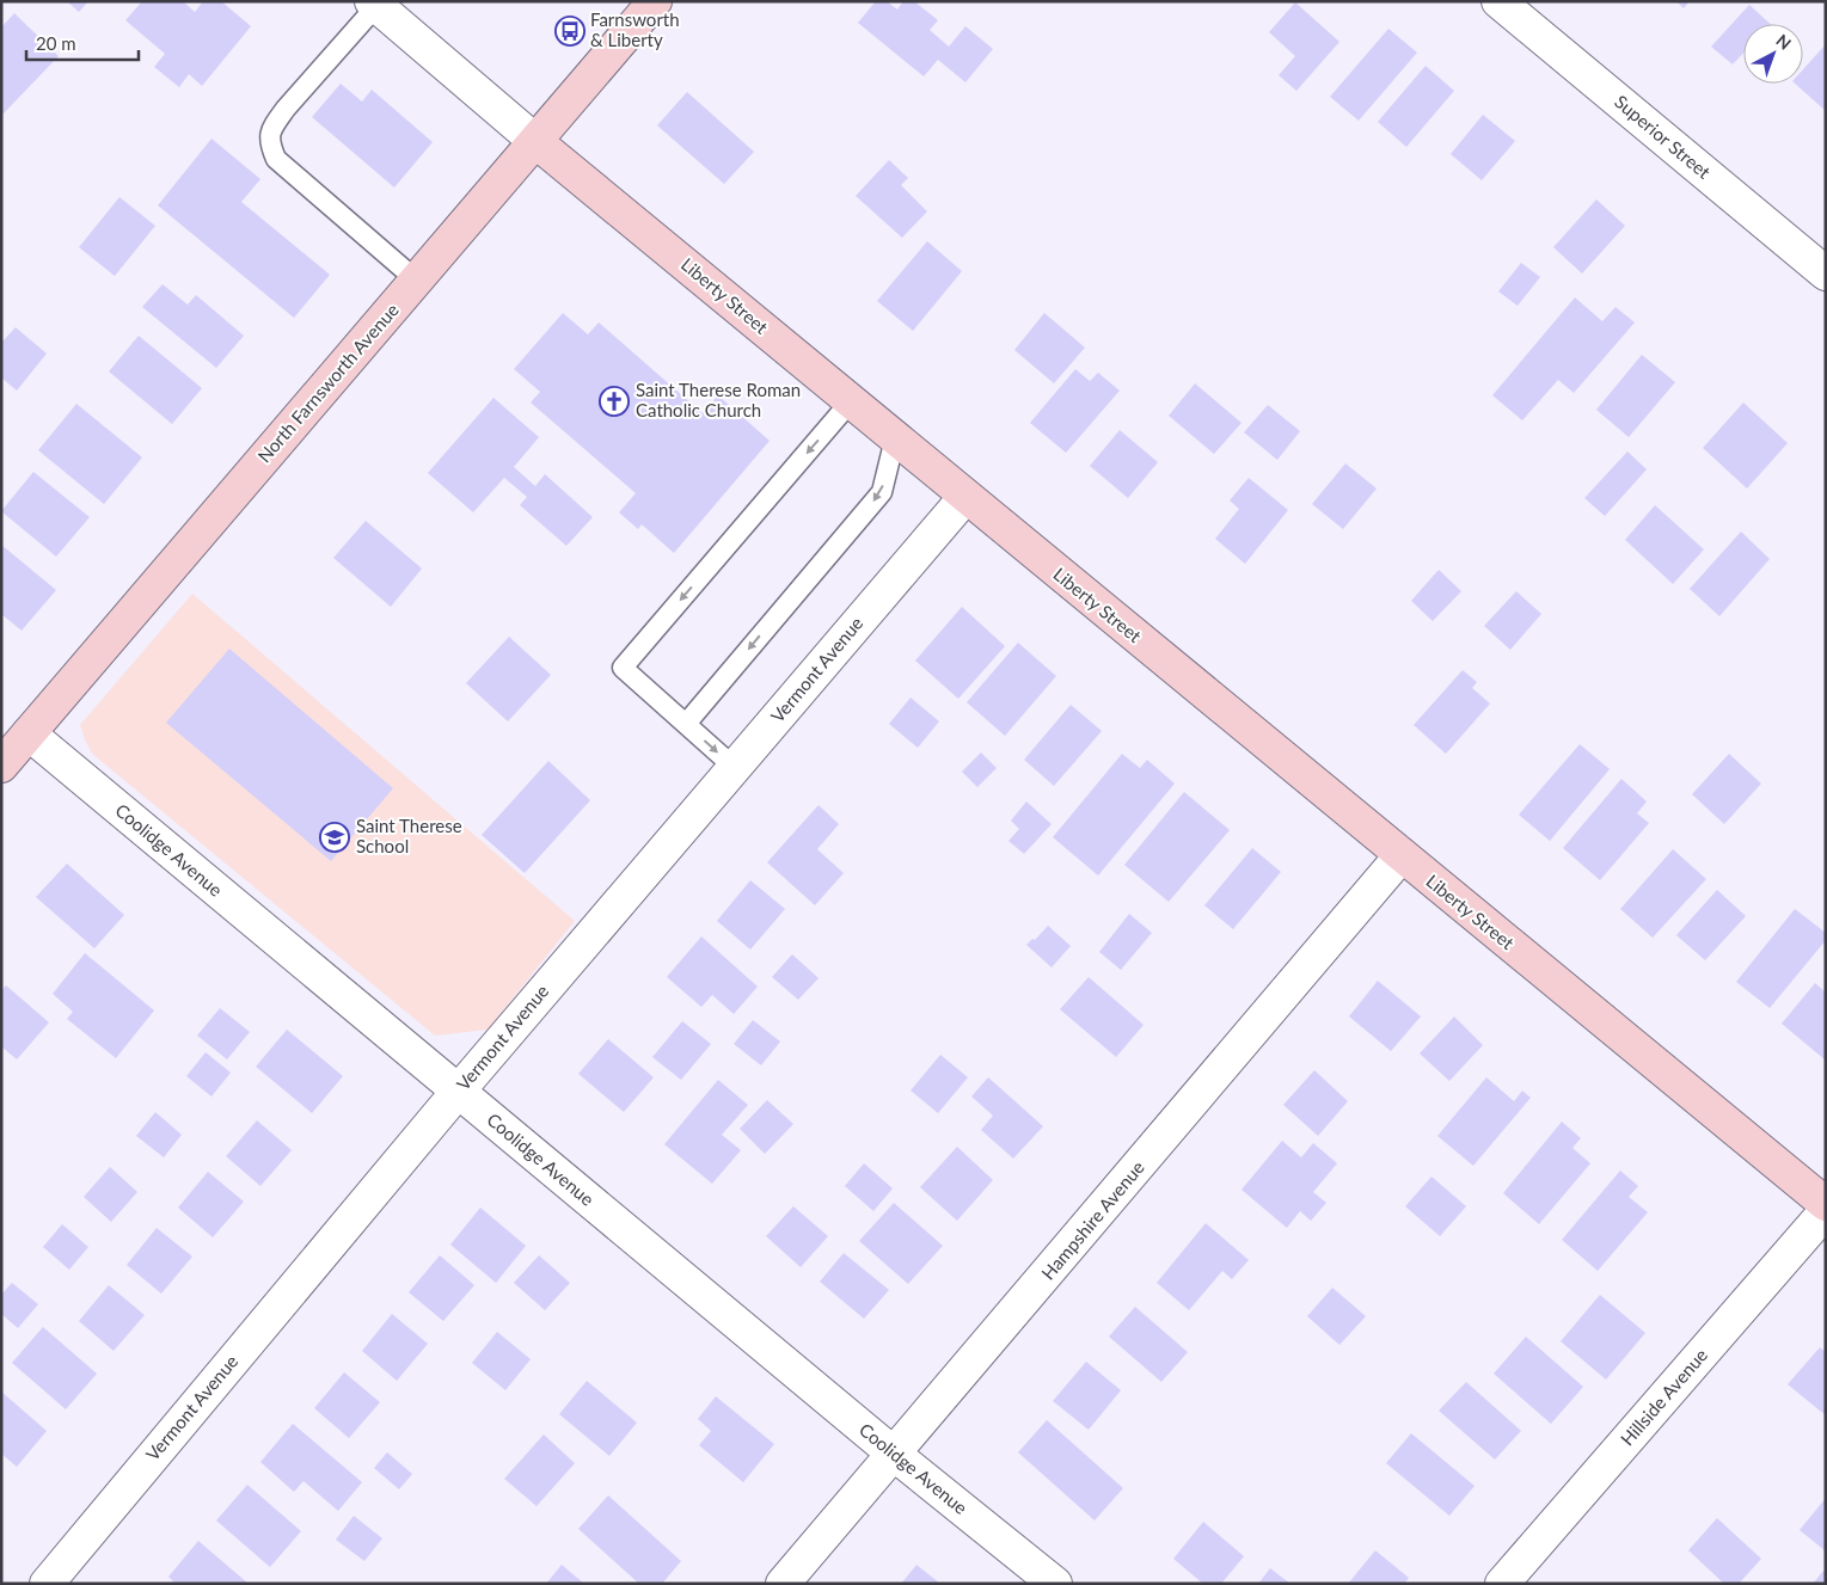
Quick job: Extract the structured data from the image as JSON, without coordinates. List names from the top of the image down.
{
  "streets": {
    "street": [
      "Superior Street",
      "Liberty Street",
      "North Farnsworth Avenue",
      "Vermont Avenue",
      "Coolidge Avenue",
      "Hampshire Avenue",
      "Hillside Avenue"
    ]
  },
  "crossings": [
    ["Liberty Street", "North Farnsworth Avenue"],
    ["Liberty Street", "Vermont Avenue"],
    ["Liberty Street", "Hampshire Avenue"],
    ["North Farnsworth Avenue", "Coolidge Avenue"],
    ["Vermont Avenue", "Coolidge Avenue"],
    ["Coolidge Avenue", "Hampshire Avenue"]
  ],
  "places": {
    "bus stop": ["Farnsworth & Liberty"],
    "church": ["Saint Therese Roman Catholic Church"],
    "school or university": ["Saint Therese School"]
  },
  "scale_bar": "20 m",
  "north": "top right"
}
